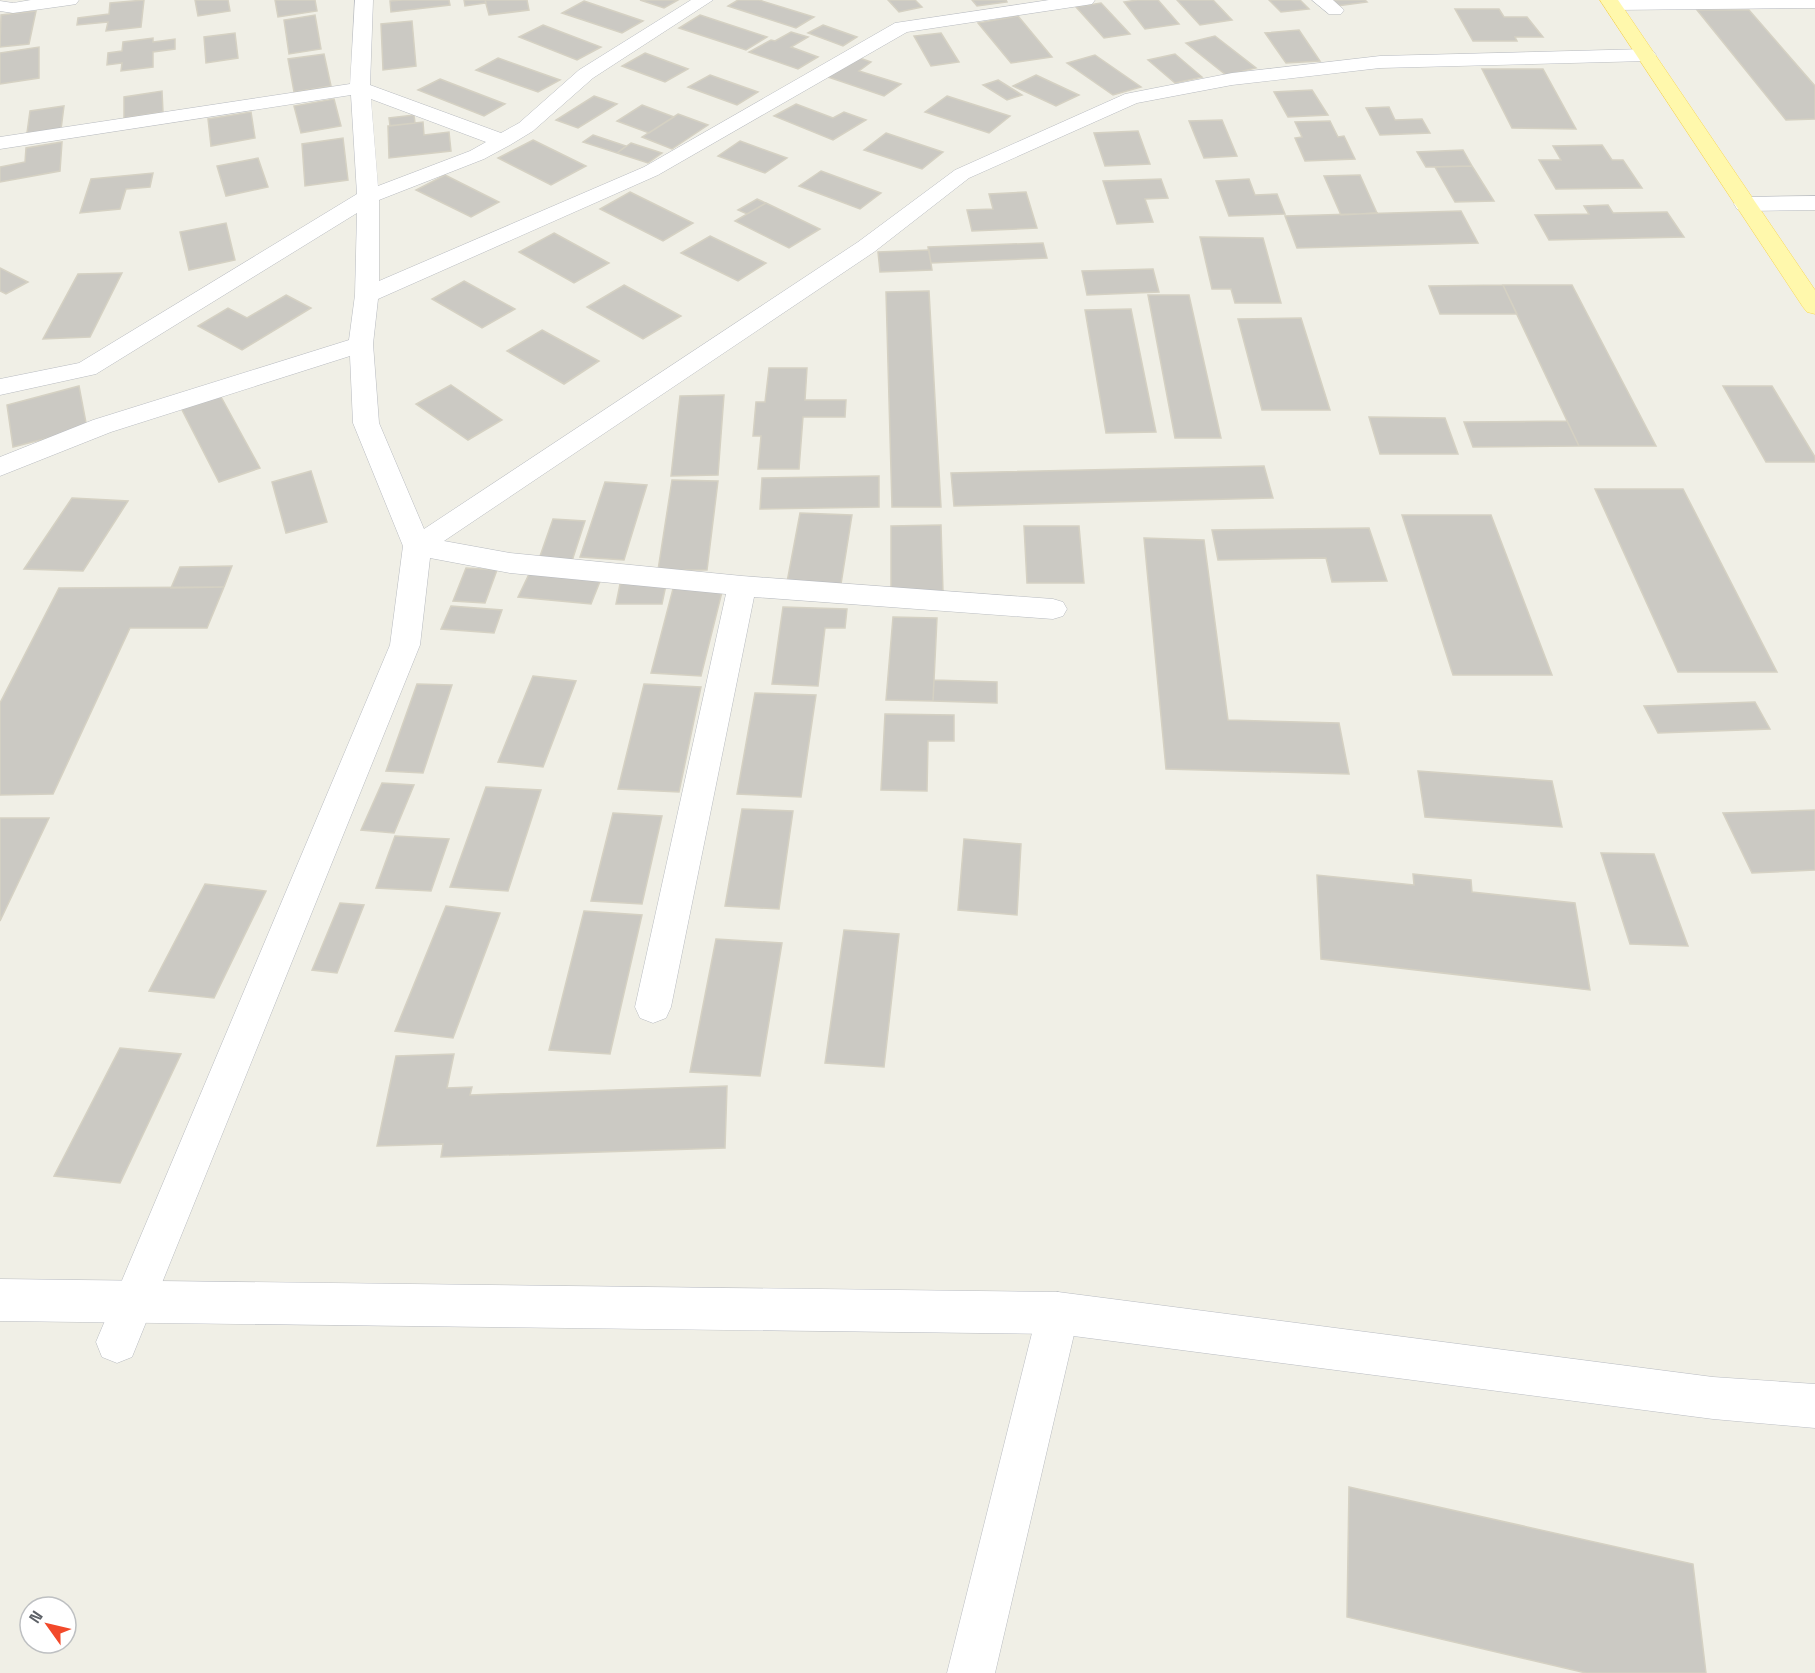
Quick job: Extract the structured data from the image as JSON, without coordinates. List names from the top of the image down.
{
  "north": "top left"
}
